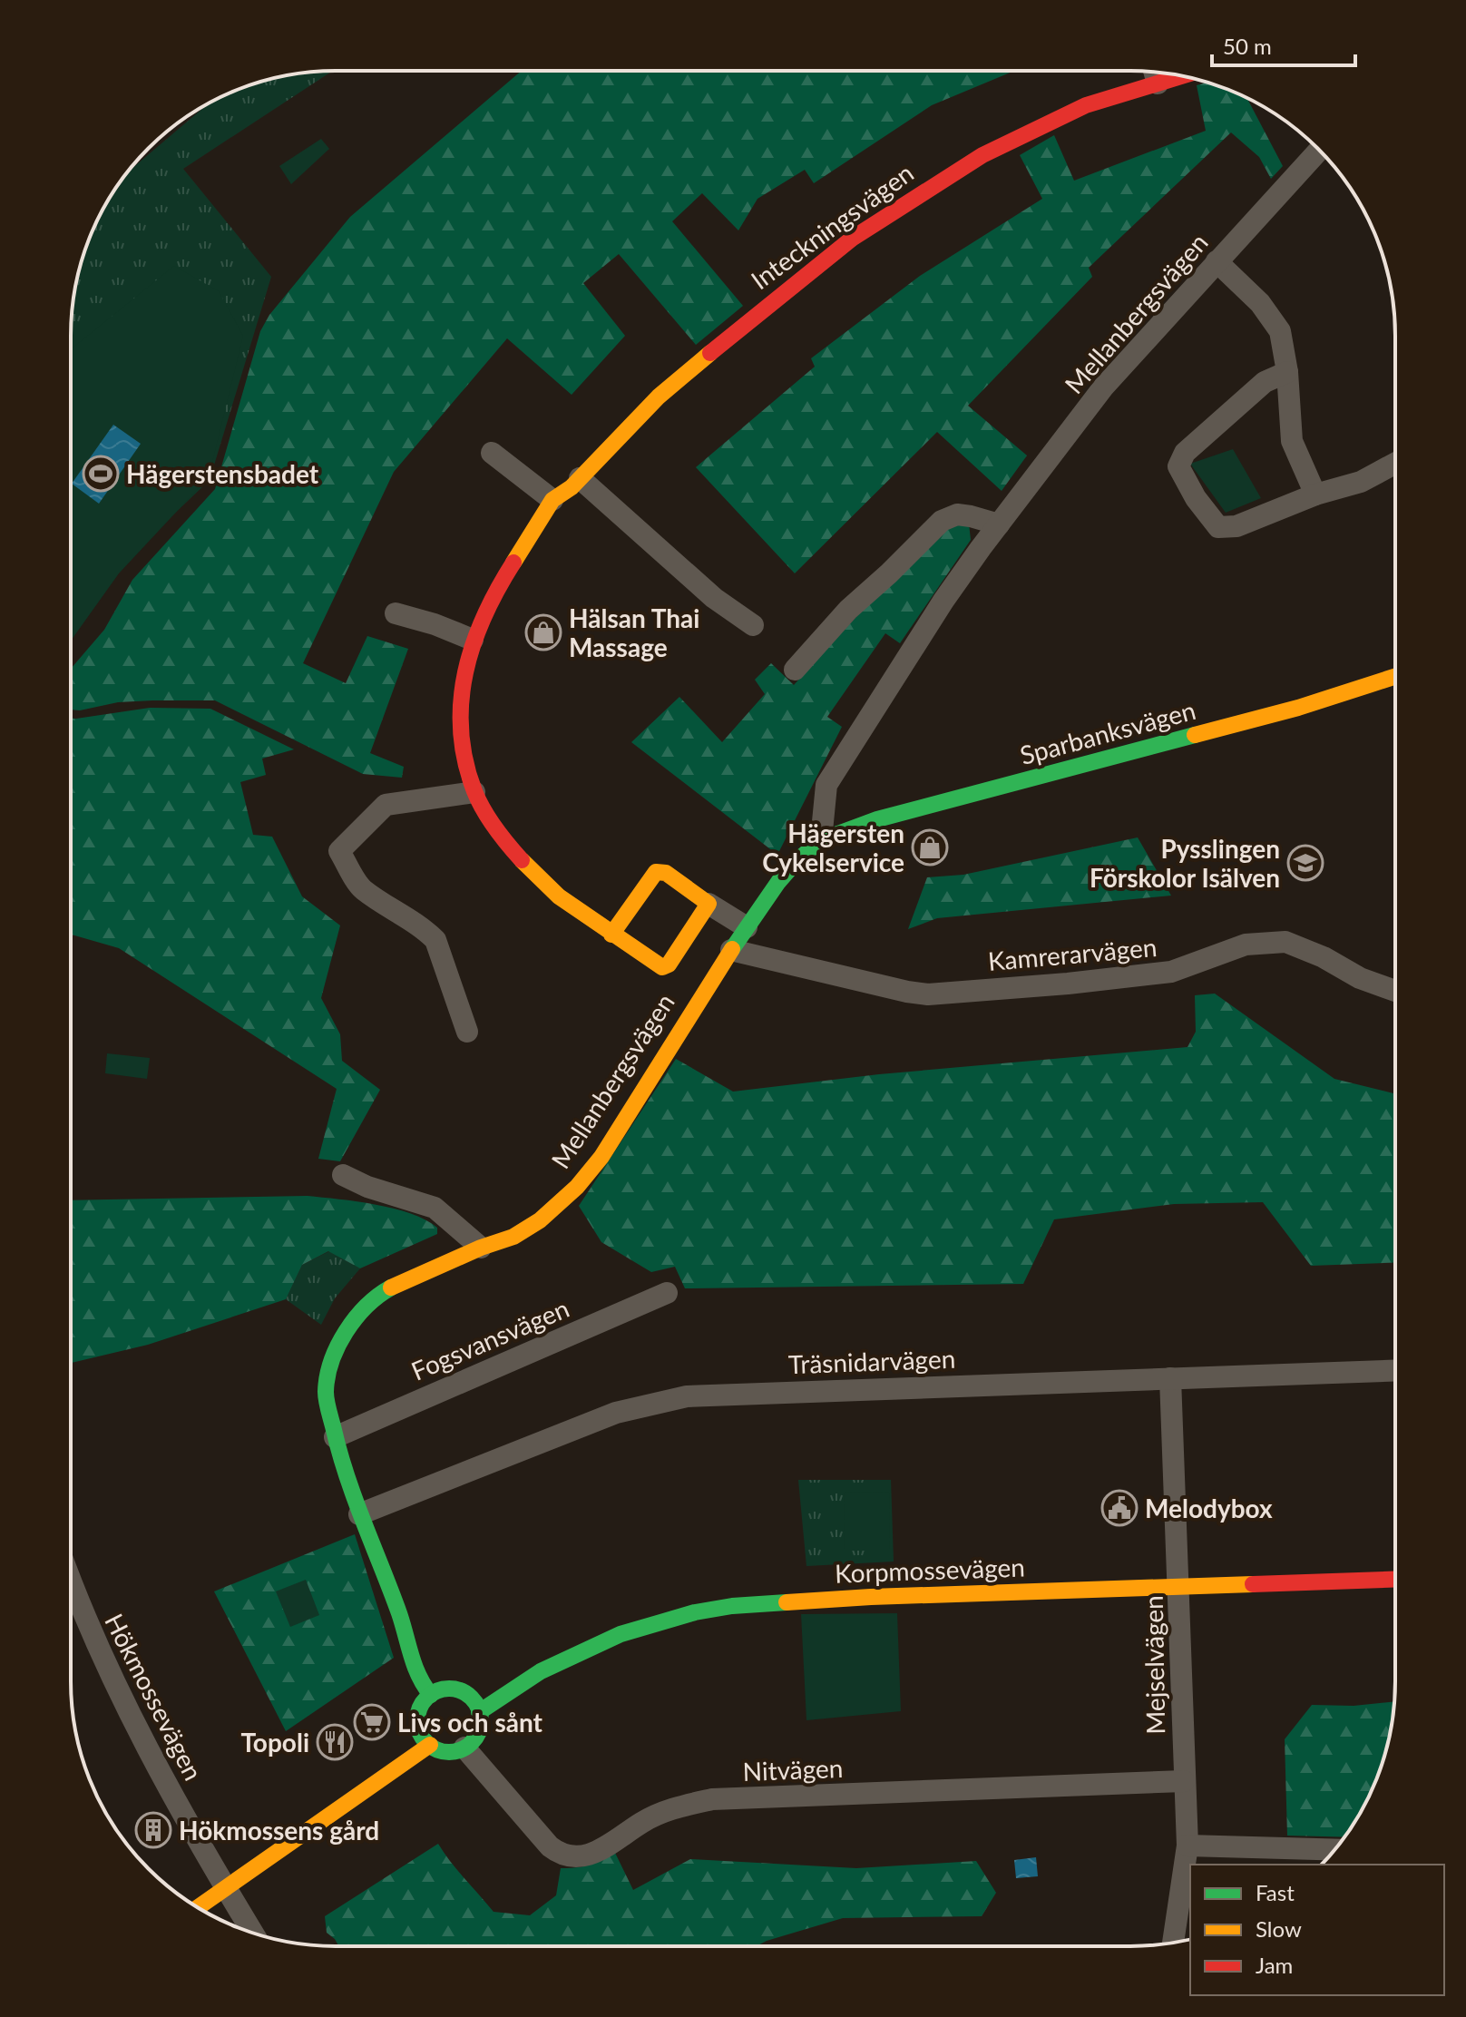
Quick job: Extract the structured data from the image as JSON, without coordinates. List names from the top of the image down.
{
  "streets": {
    "street": [
      "Inteckningsvägen",
      "Mellanbergsvägen",
      "Sparbanksvägen",
      "Kamrerarvägen",
      "Fogsvansvägen",
      "Träsnidarvägen",
      "Korpmossevägen",
      "Mejselvägen",
      "Hökmossevägen",
      "Nitvägen"
    ]
  },
  "crossings": [
    ["Mellanbergsvägen", "Sparbanksvägen"],
    ["Mellanbergsvägen", "Kamrerarvägen"],
    ["Mellanbergsvägen", "Fogsvansvägen"],
    ["Mellanbergsvägen", "Träsnidarvägen"],
    ["Mellanbergsvägen", "Korpmossevägen"],
    ["Mellanbergsvägen", "Nitvägen"],
    ["Träsnidarvägen", "Mejselvägen"],
    ["Korpmossevägen", "Mejselvägen"],
    ["Korpmossevägen", "Nitvägen"],
    ["Mejselvägen", "Nitvägen"]
  ],
  "places": {
    "sports": ["Hägerstensbadet"],
    "shop": ["Hälsan Thai Massage", "Hägersten Cykelservice"],
    "school or university": ["Pysslingen Förskolor Isälven"],
    "public building": ["Melodybox"],
    "supermarket": ["Livs och sånt"],
    "restaurant": ["Topoli"],
    "building": ["Hökmossens gård"]
  },
  "legend": ["Fast", "Slow", "Jam"],
  "scale_bar": "50 m"
}
